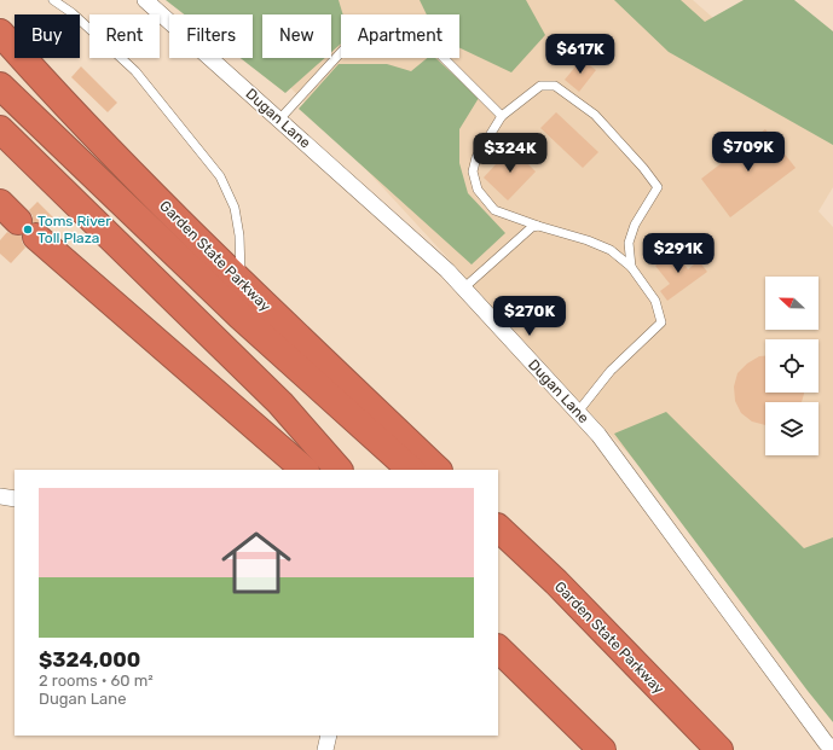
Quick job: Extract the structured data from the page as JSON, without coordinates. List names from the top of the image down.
{
  "streets": {
    "highway": ["Garden State Parkway"],
    "street": ["Dugan Lane"]
  },
  "places": ["Toms River Toll Plaza"],
  "north": "left",
  "page": {
    "chip": [
      "Buy",
      "Rent",
      "Filters",
      "New",
      "Apartment"
    ],
    "price": [
      "$617K",
      "$709K",
      "$324K",
      "$291K",
      "$270K"
    ],
    "list": [
      {
        "name": "$324,000",
        "note": "2 rooms · 60 m² · Dugan Lane"
      }
    ]
  }
}
